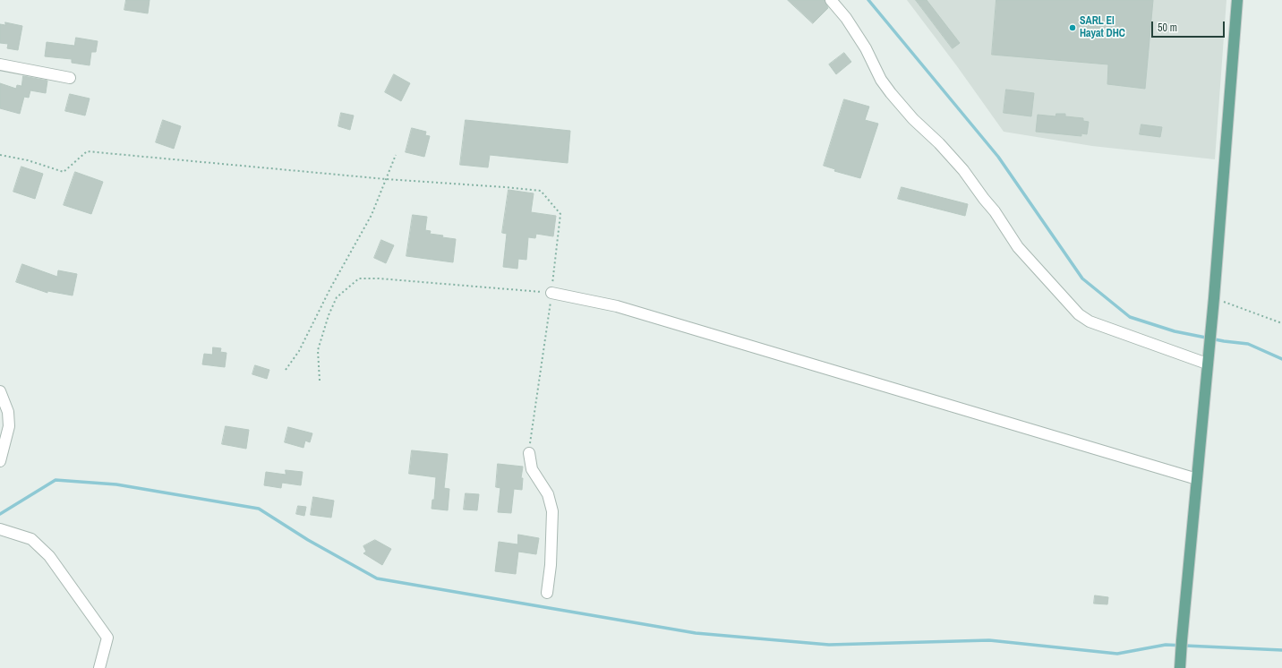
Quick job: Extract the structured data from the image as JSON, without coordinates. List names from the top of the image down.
{
  "places": ["SARL El Hayat DHC"],
  "scale_bar": "50 m"
}
